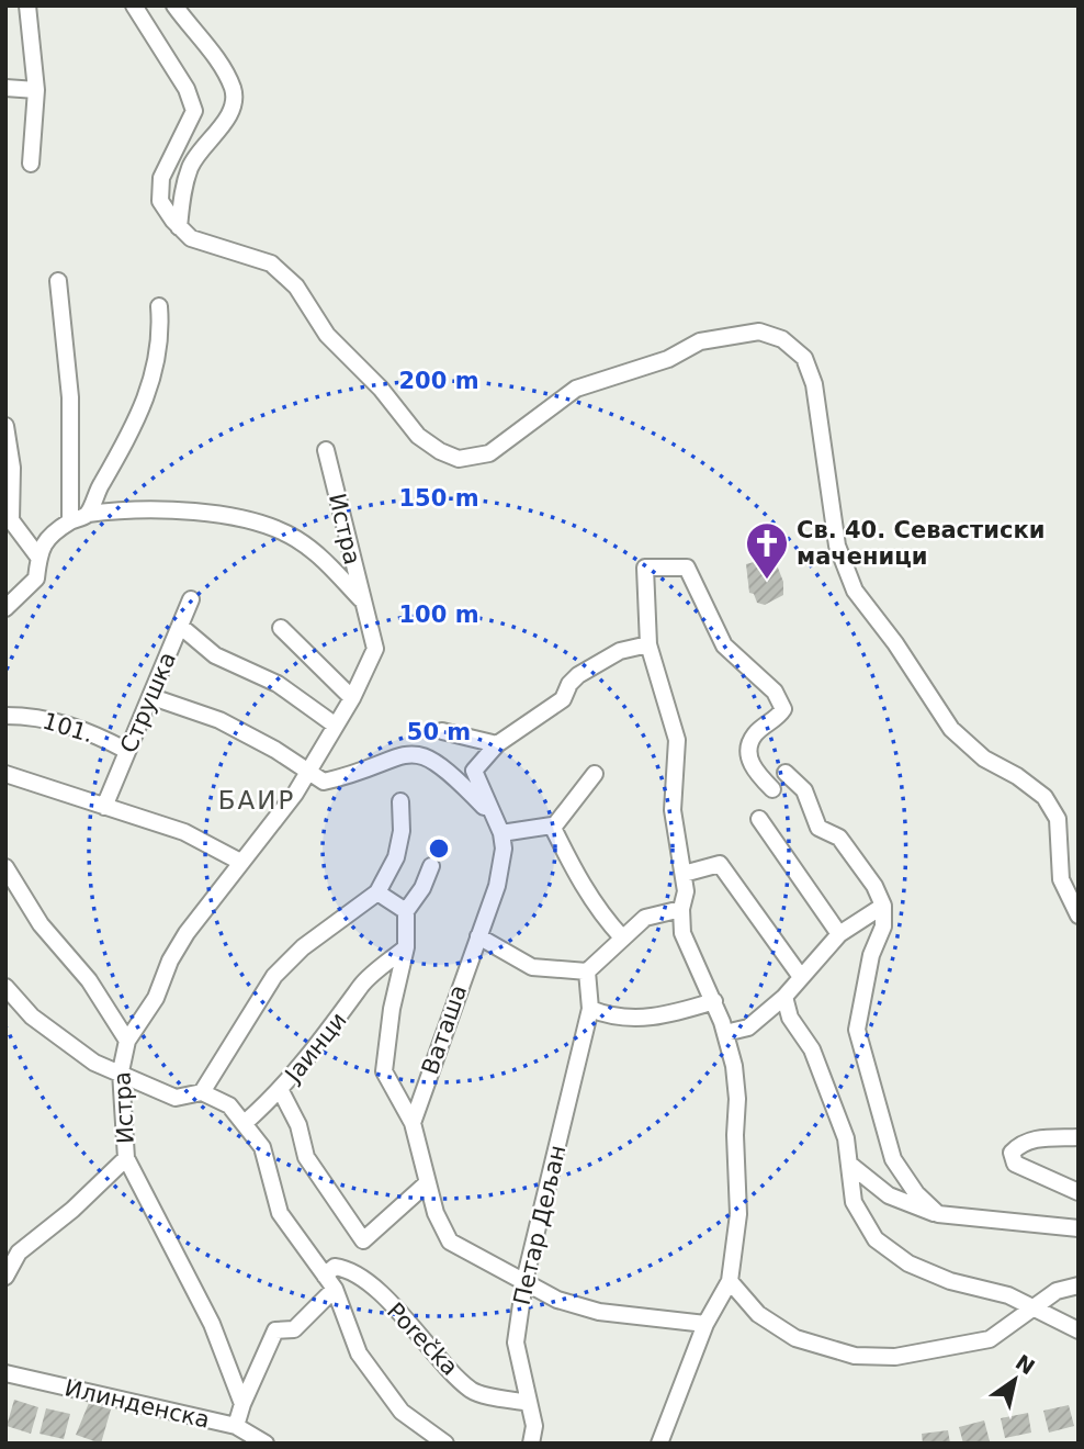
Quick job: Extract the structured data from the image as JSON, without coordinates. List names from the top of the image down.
{
  "streets": {
    "street": [
      "Истра",
      "Струшка",
      "101.",
      "Ваташа",
      "Јаинци",
      "Петар Дељан",
      "Porečka",
      "Илинденска"
    ]
  },
  "crossings": [
    ["Струшка", "101."],
    ["Петар Дељан", "Porečka"]
  ],
  "districts": ["БАИР"],
  "places": {
    "church": ["Св. 40. Севастиски маченици"]
  },
  "north": "top right",
  "rings": [
    "200 m",
    "150 m",
    "100 m",
    "50 m"
  ]
}
